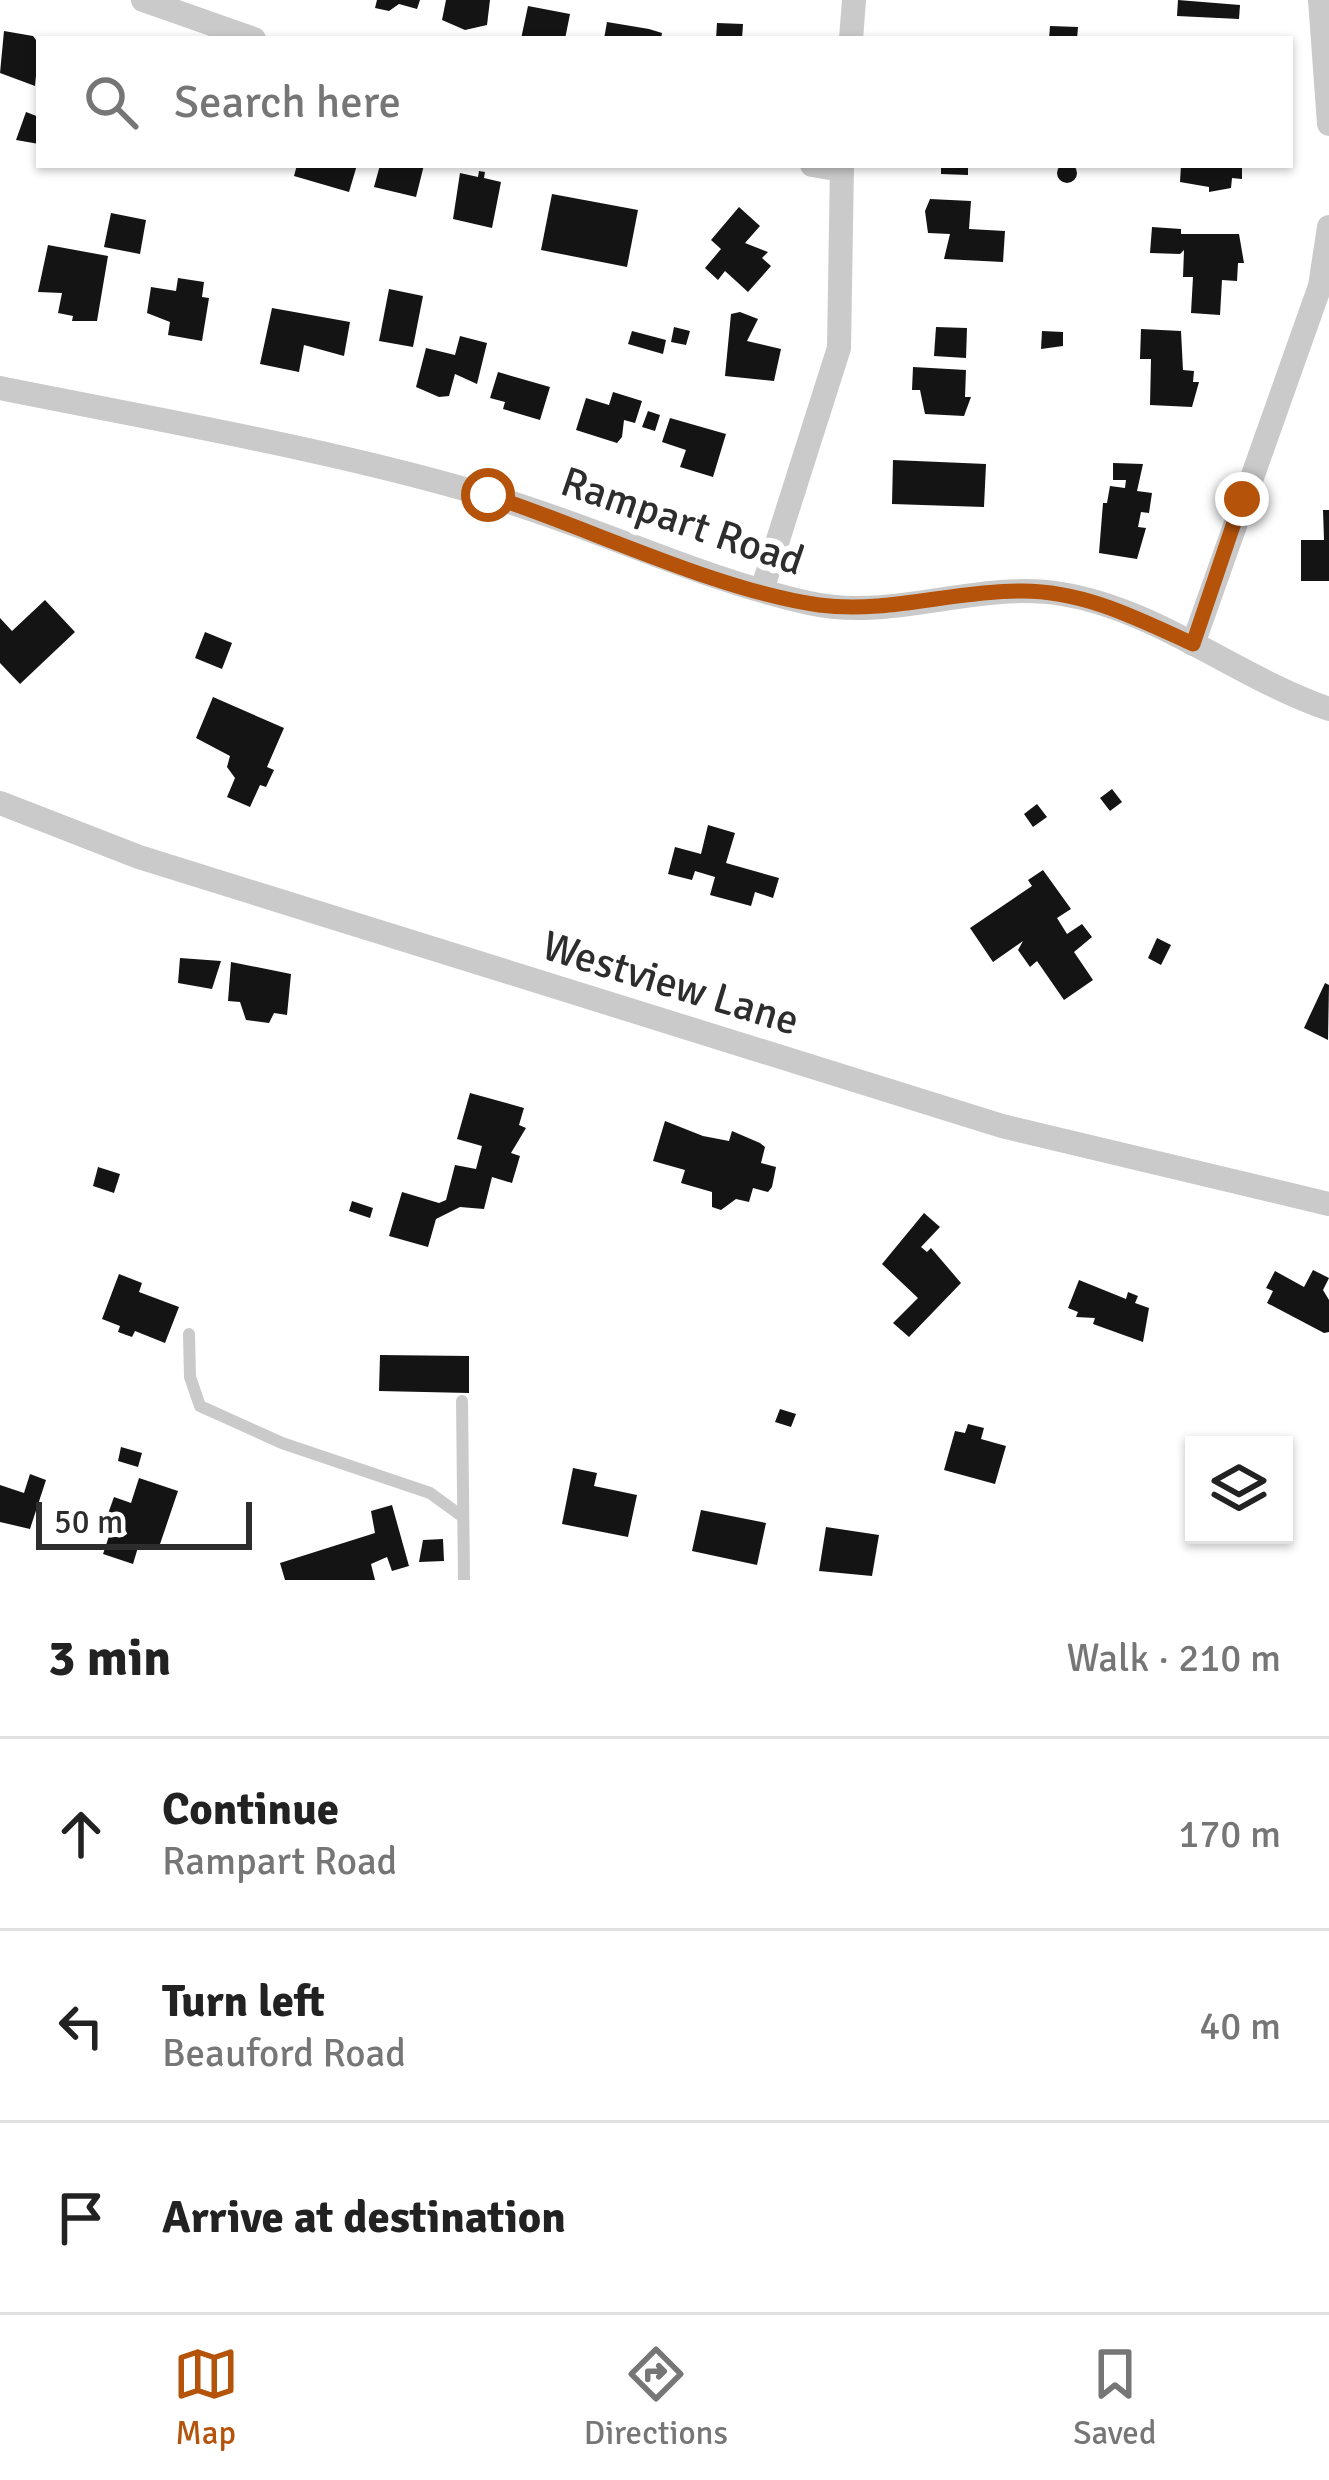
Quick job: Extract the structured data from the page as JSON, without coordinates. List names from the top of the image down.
{
  "streets": {
    "street": ["Rampart Road", "Westview Lane"]
  },
  "scale_bar": "50 m",
  "page": {
    "search": "Search here",
    "scale": "50 m",
    "heading": ["3 min", "Walk · 210 m"],
    "list": [
      ["Continue", "Rampart Road", "170 m"],
      ["Turn left", "Beauford Road", "40 m"],
      "Arrive at destination"
    ],
    "nav": ["Map", "Directions", "Saved"]
  }
}
